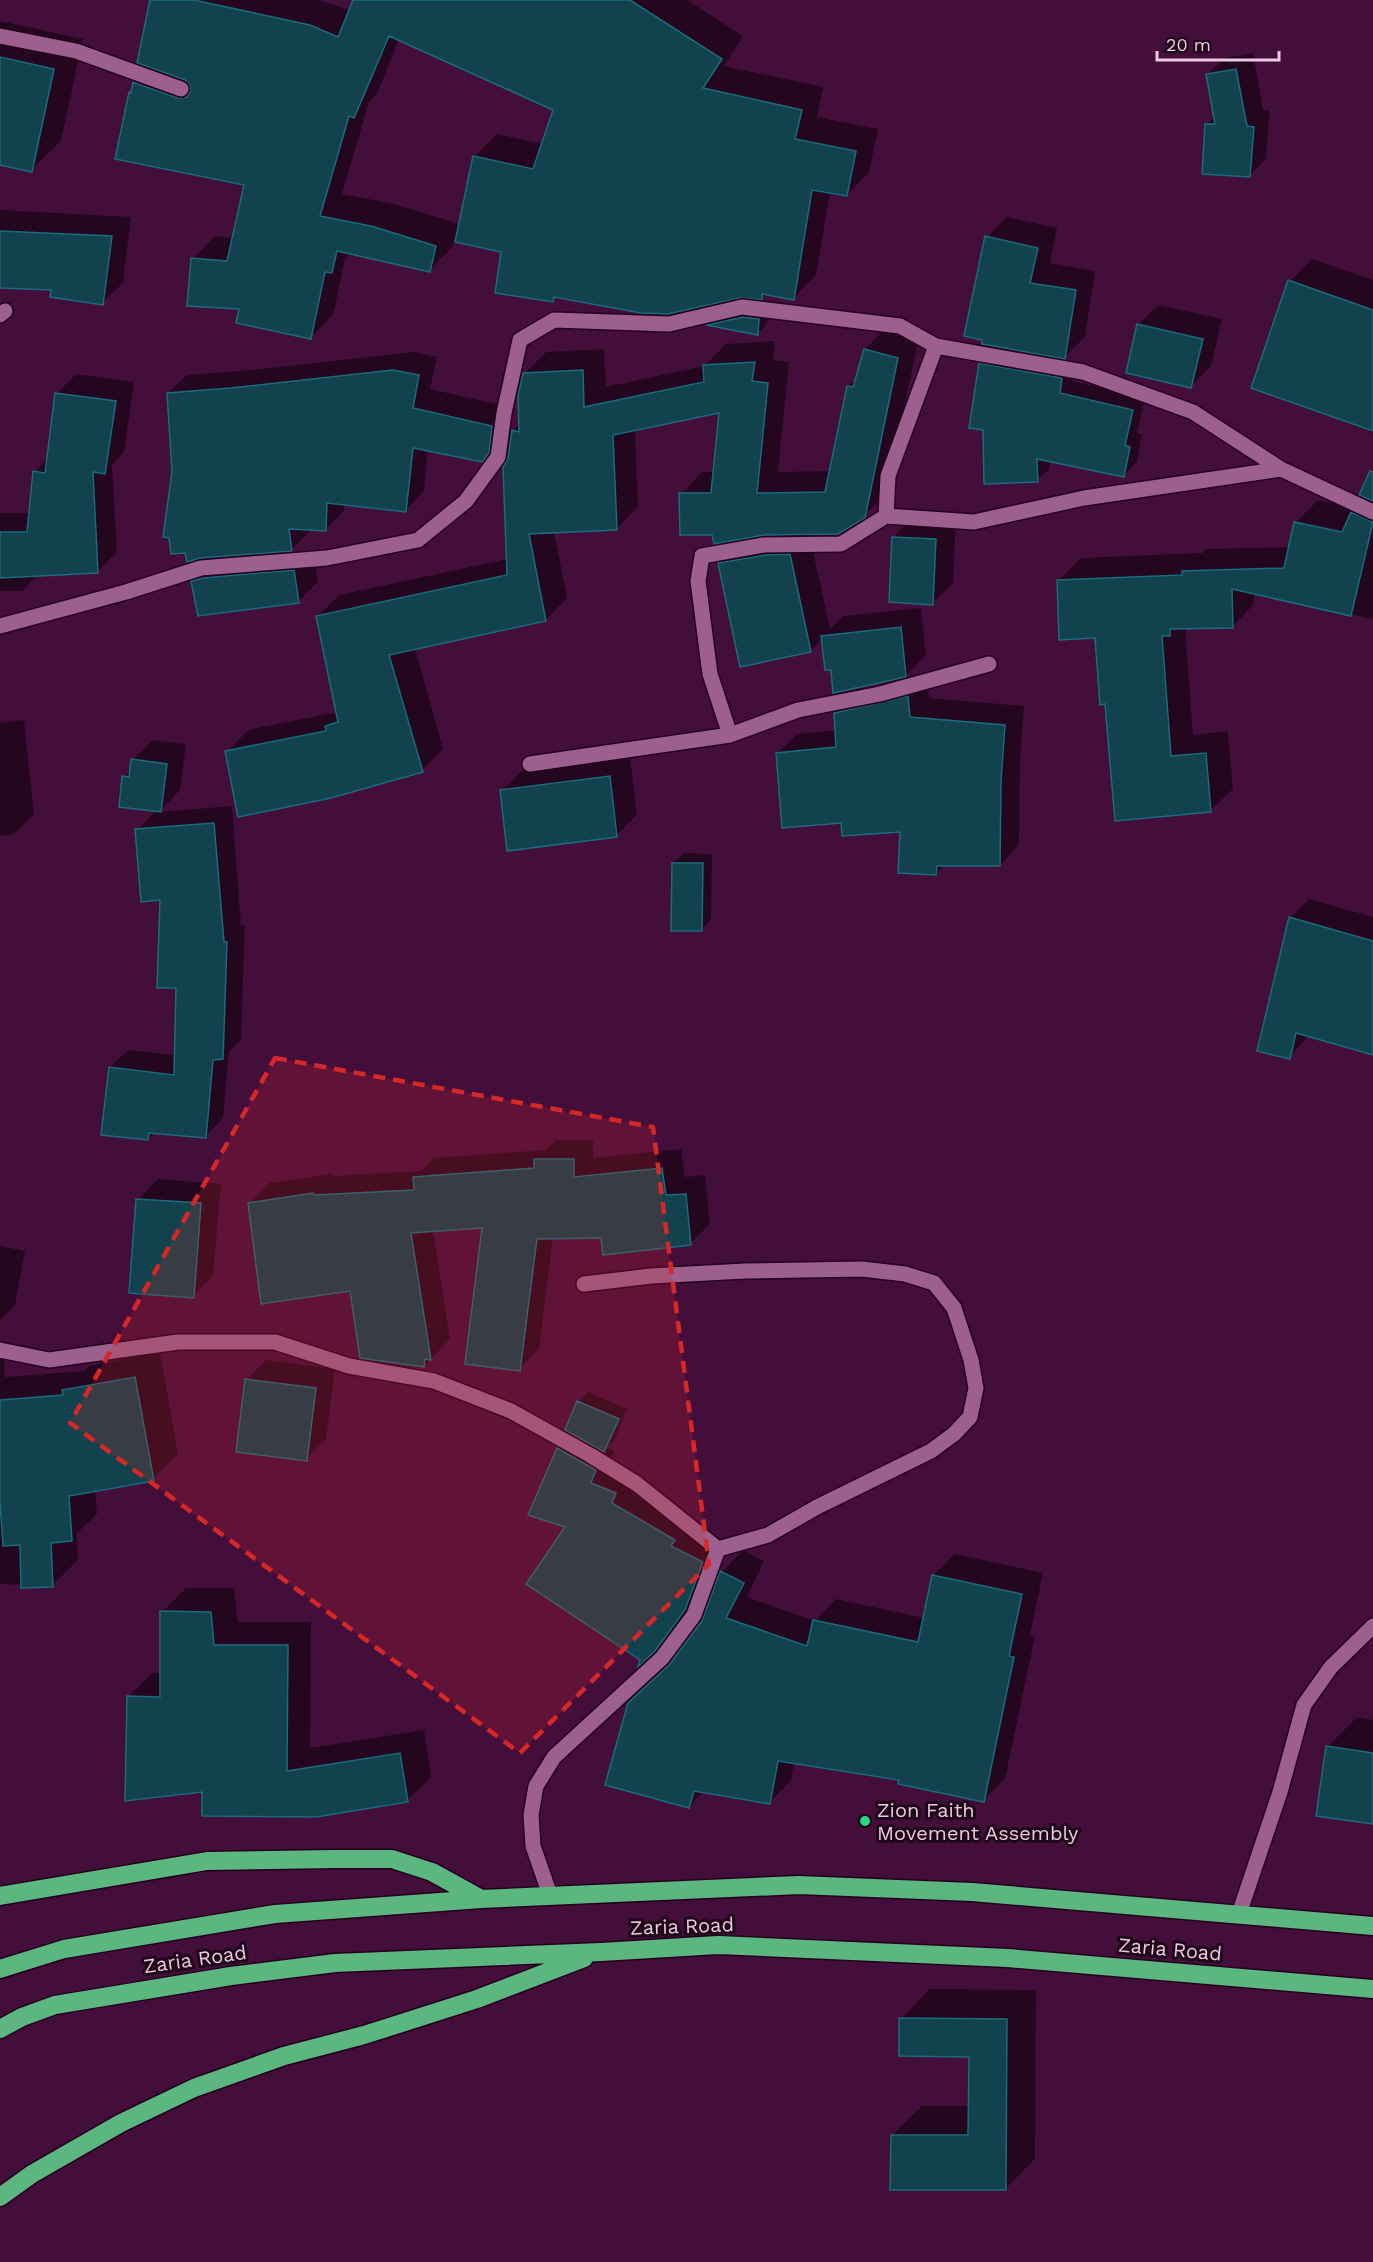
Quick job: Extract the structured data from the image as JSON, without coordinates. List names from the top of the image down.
{
  "streets": {
    "highway": ["Zaria Road"]
  },
  "places": ["Zion Faith Movement Assembly"],
  "scale_bar": "20 m"
}
